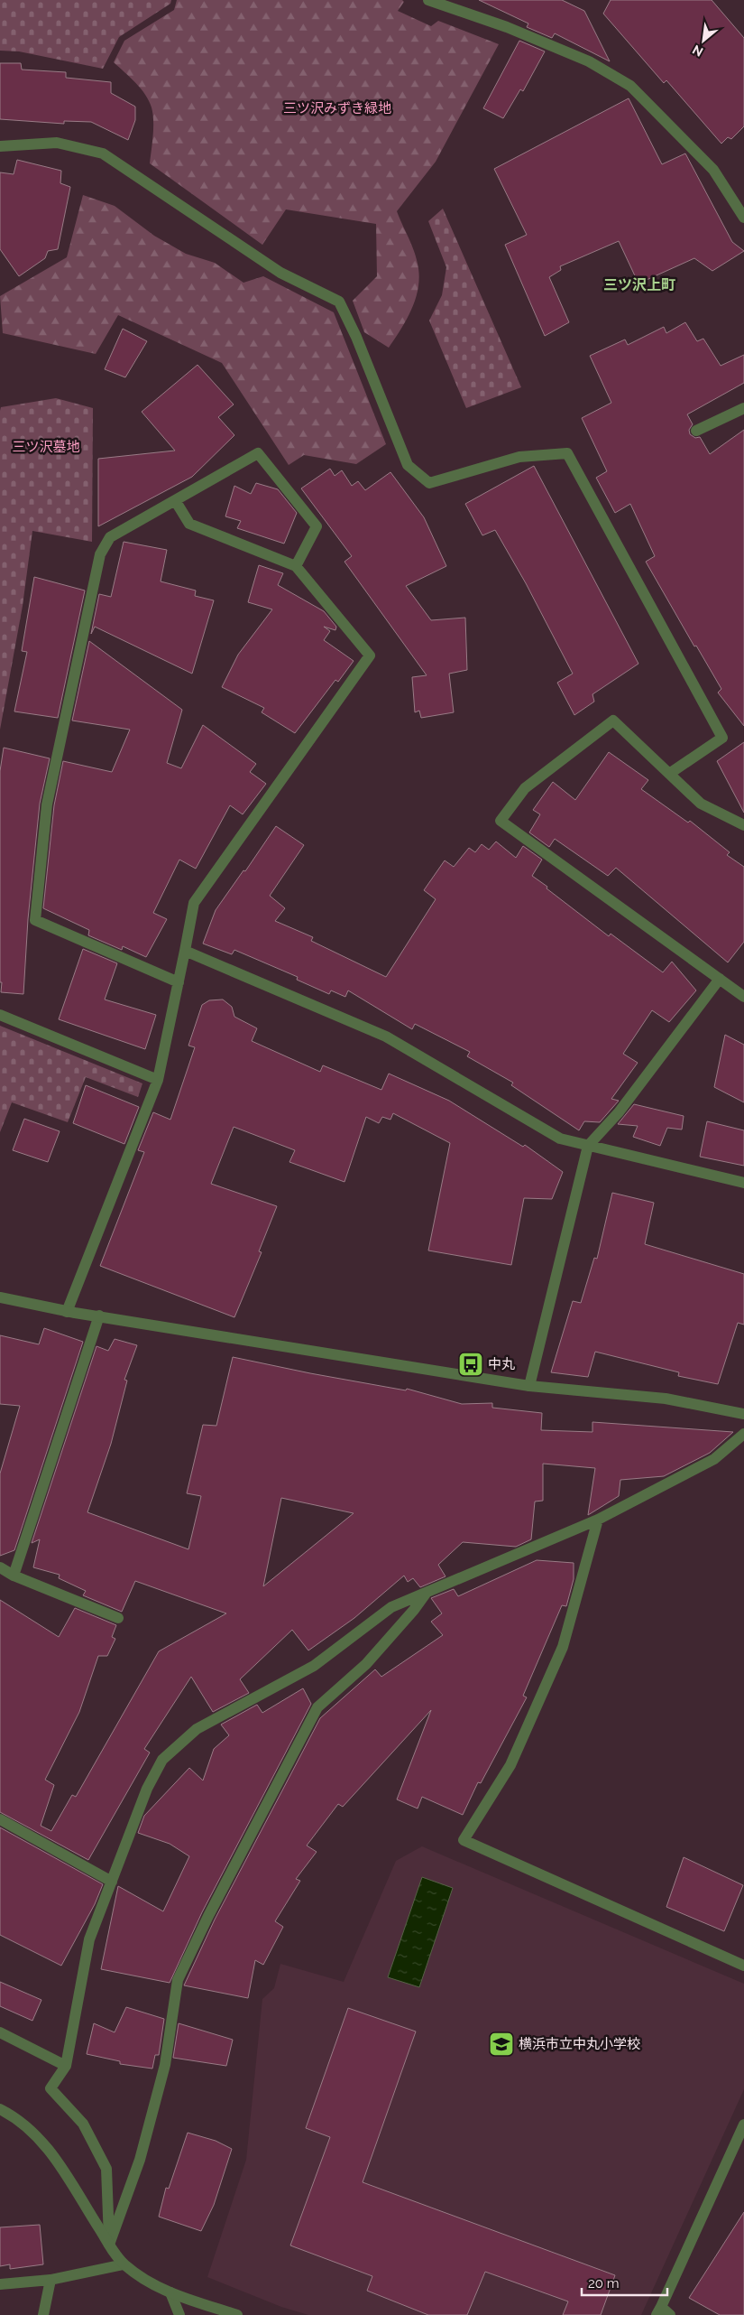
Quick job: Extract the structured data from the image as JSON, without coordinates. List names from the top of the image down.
{
  "districts": ["三ツ沢上町"],
  "parks": ["三ツ沢みずき緑地", "三ツ沢墓地"],
  "places": {
    "bus stop": ["中丸"],
    "school or university": ["横浜市立中丸小学校"]
  },
  "scale_bar": "20 m",
  "north": "bottom left"
}
